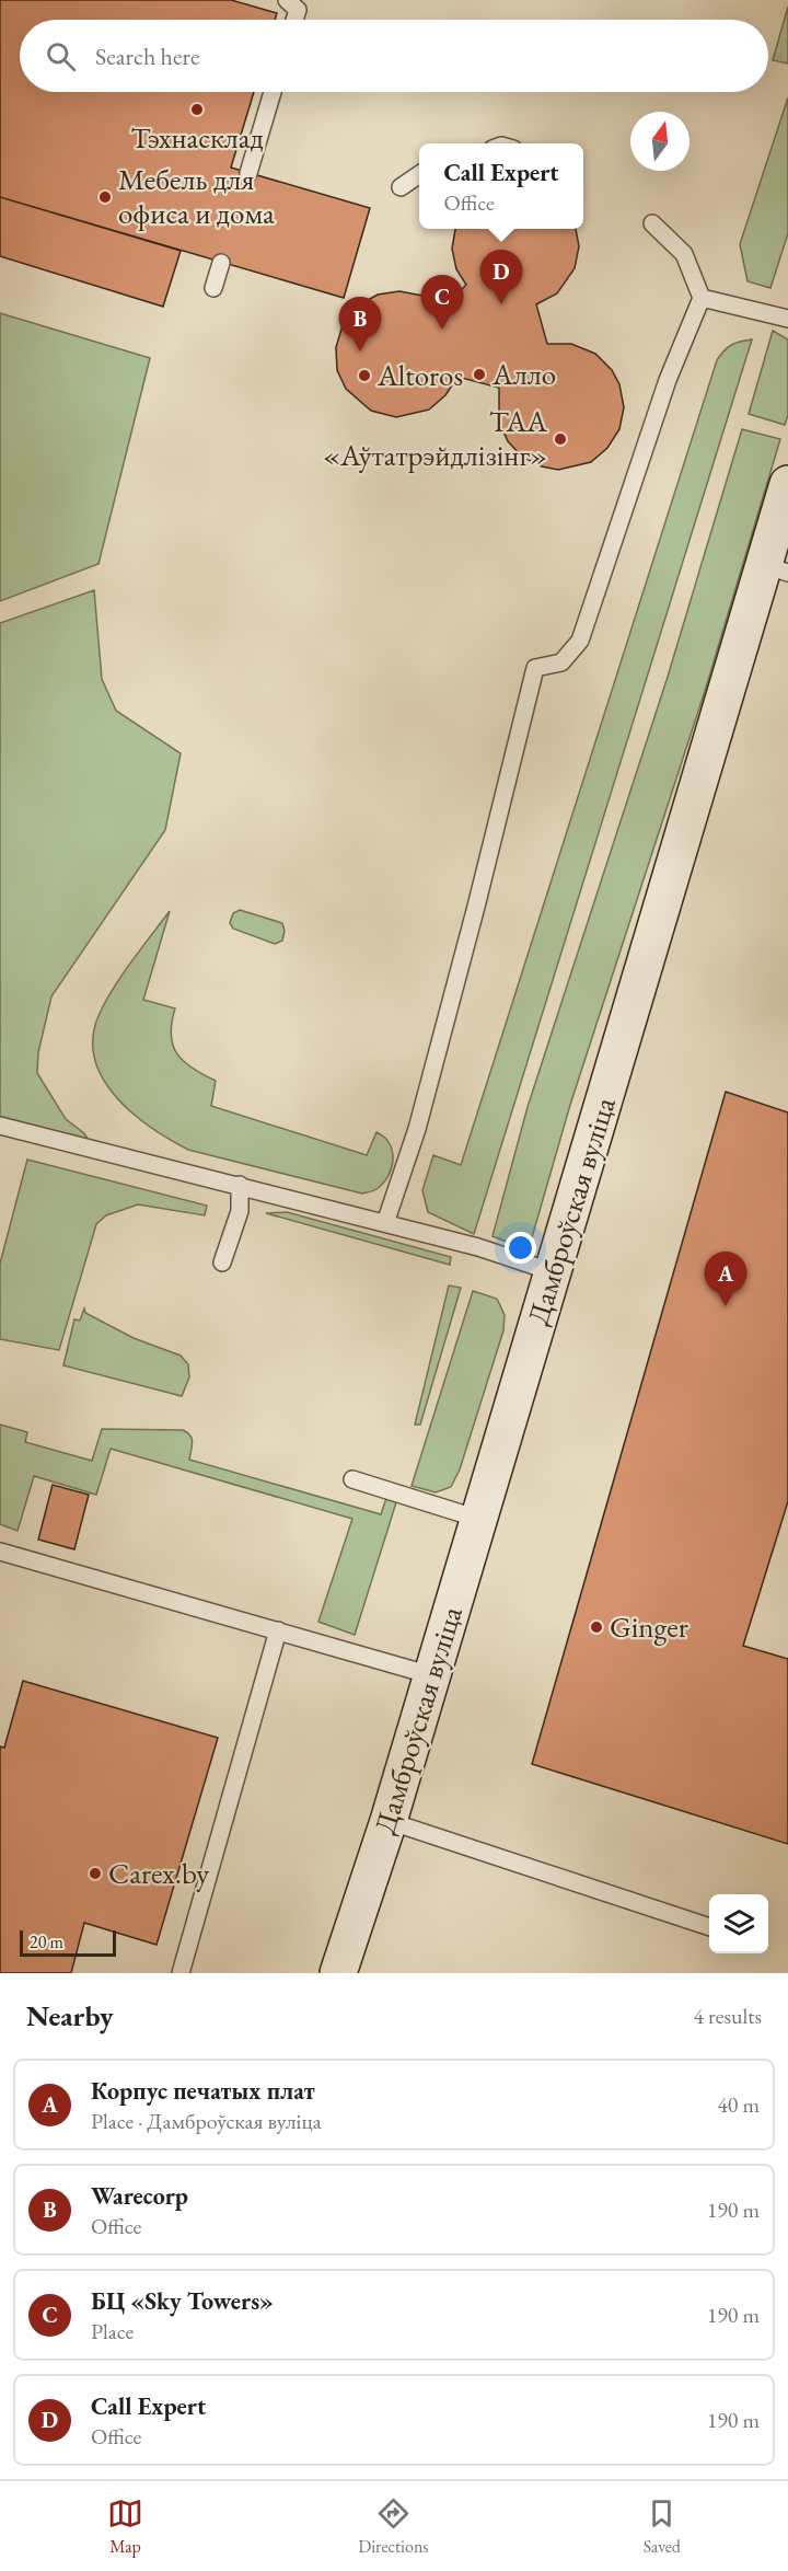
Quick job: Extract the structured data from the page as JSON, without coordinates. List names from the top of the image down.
{
  "streets": {
    "street": ["Дамброўская вуліца"]
  },
  "places": [
    "Тэхнасклад",
    "Мебель для офиса и дома",
    "Алло",
    "Altoros",
    "ТАА «Аўтатрэйдлізінг»",
    "Ginger",
    "Carex.by"
  ],
  "scale_bar": "20 m",
  "north": "top",
  "page": {
    "search": "Search here",
    "popup": ["Call Expert", "Office"],
    "pins": [
      "D",
      "C",
      "B",
      "A"
    ],
    "scale": "20 m",
    "heading": ["Nearby", "4 results"],
    "list": [
      {
        "mark": "A",
        "name": "Корпус печатых плат",
        "note": "Place · Дамброўская вуліца",
        "value": "40 m"
      },
      {
        "mark": "B",
        "name": "Warecorp",
        "note": "Office",
        "value": "190 m"
      },
      {
        "mark": "C",
        "name": "БЦ «Sky Towers»",
        "note": "Place",
        "value": "190 m"
      },
      {
        "mark": "D",
        "name": "Call Expert",
        "note": "Office",
        "value": "190 m"
      }
    ],
    "nav": ["Map", "Directions", "Saved"]
  }
}
